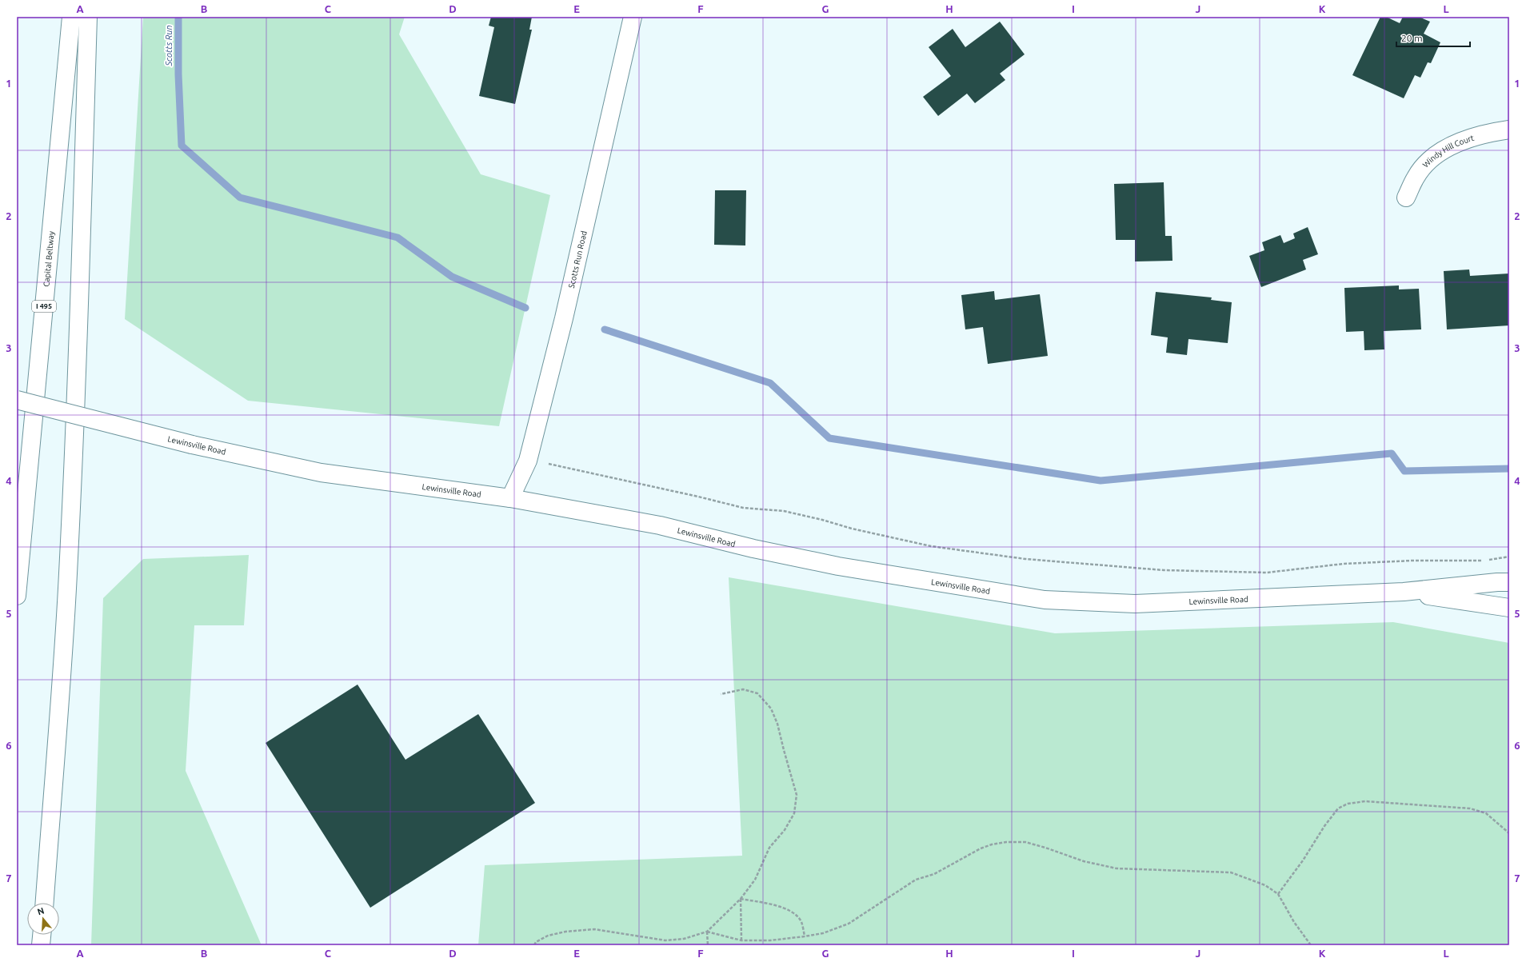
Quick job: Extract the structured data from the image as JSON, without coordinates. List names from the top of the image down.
{
  "streets": {
    "main road": [
      "Windy Hill Court",
      "Capital Beltway",
      "Scotts Run Road",
      "I 495",
      "Lewinsville Road"
    ]
  },
  "crossings": [
    ["Scotts Run Road", "Lewinsville Road"]
  ],
  "water": ["Scotts Run"],
  "scale_bar": "20 m",
  "north": "top",
  "grid": {
    "columns": [
      "A",
      "B",
      "C",
      "D",
      "E",
      "F",
      "G",
      "H",
      "I",
      "J",
      "K",
      "L"
    ],
    "rows": [
      "1",
      "2",
      "3",
      "4",
      "5",
      "6",
      "7"
    ]
  }
}
